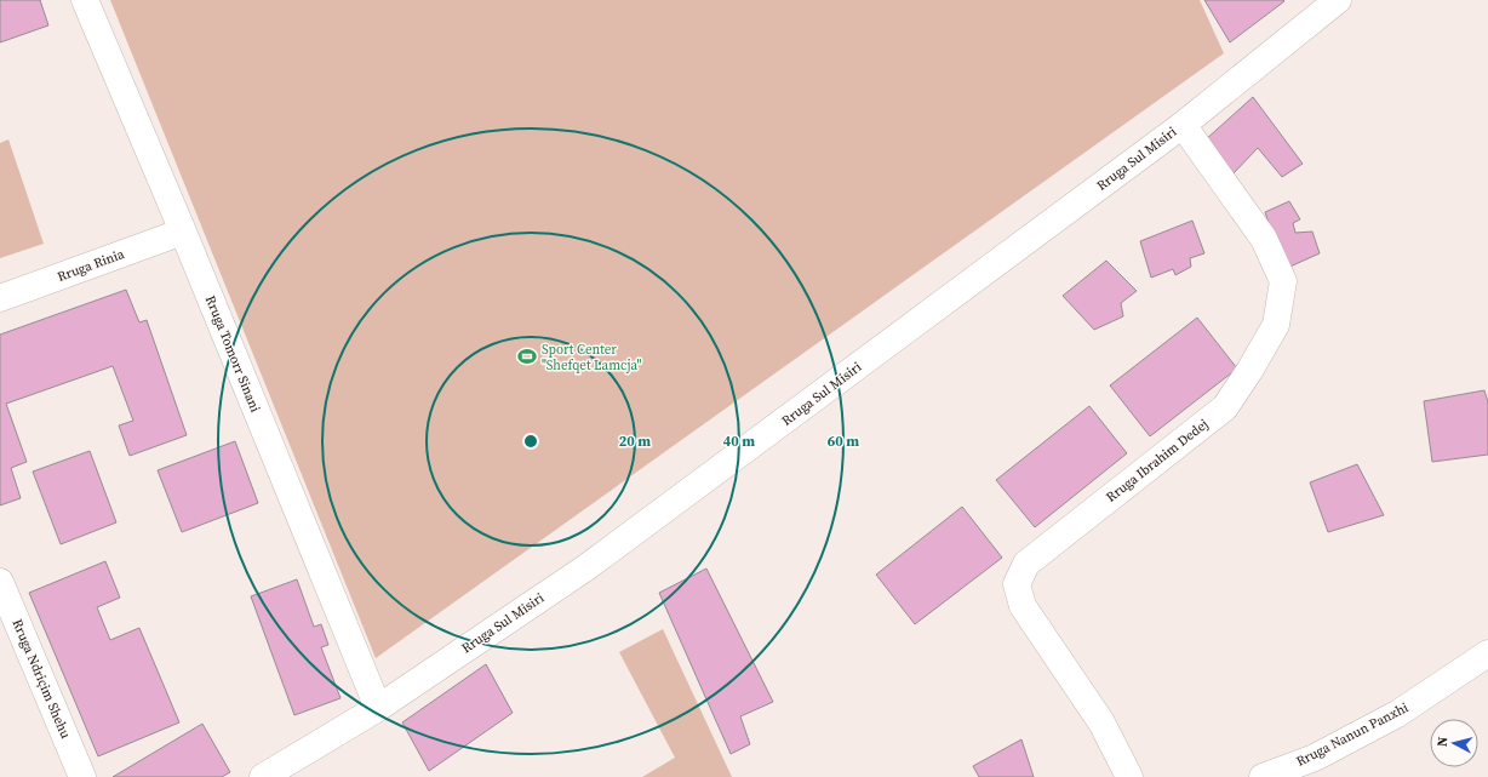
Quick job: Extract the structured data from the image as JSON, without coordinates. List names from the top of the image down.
{
  "streets": {
    "street": [
      "Rruga Sul Misiri",
      "Rruga Rinia",
      "Rruga Tomorr Sinani",
      "Rruga Ibrahim Dedej",
      "Rruga Ndriçim Shehu",
      "Rruga Nanun Panxhi"
    ]
  },
  "crossings": [
    ["Rruga Sul Misiri", "Rruga Tomorr Sinani"],
    ["Rruga Sul Misiri", "Rruga Ibrahim Dedej"],
    ["Rruga Rinia", "Rruga Tomorr Sinani"]
  ],
  "places": {
    "sports": ["Sport Center \"Shefqet Lamcja\""]
  },
  "north": "left",
  "rings": ["20 m", "40 m", "60 m"]
}
